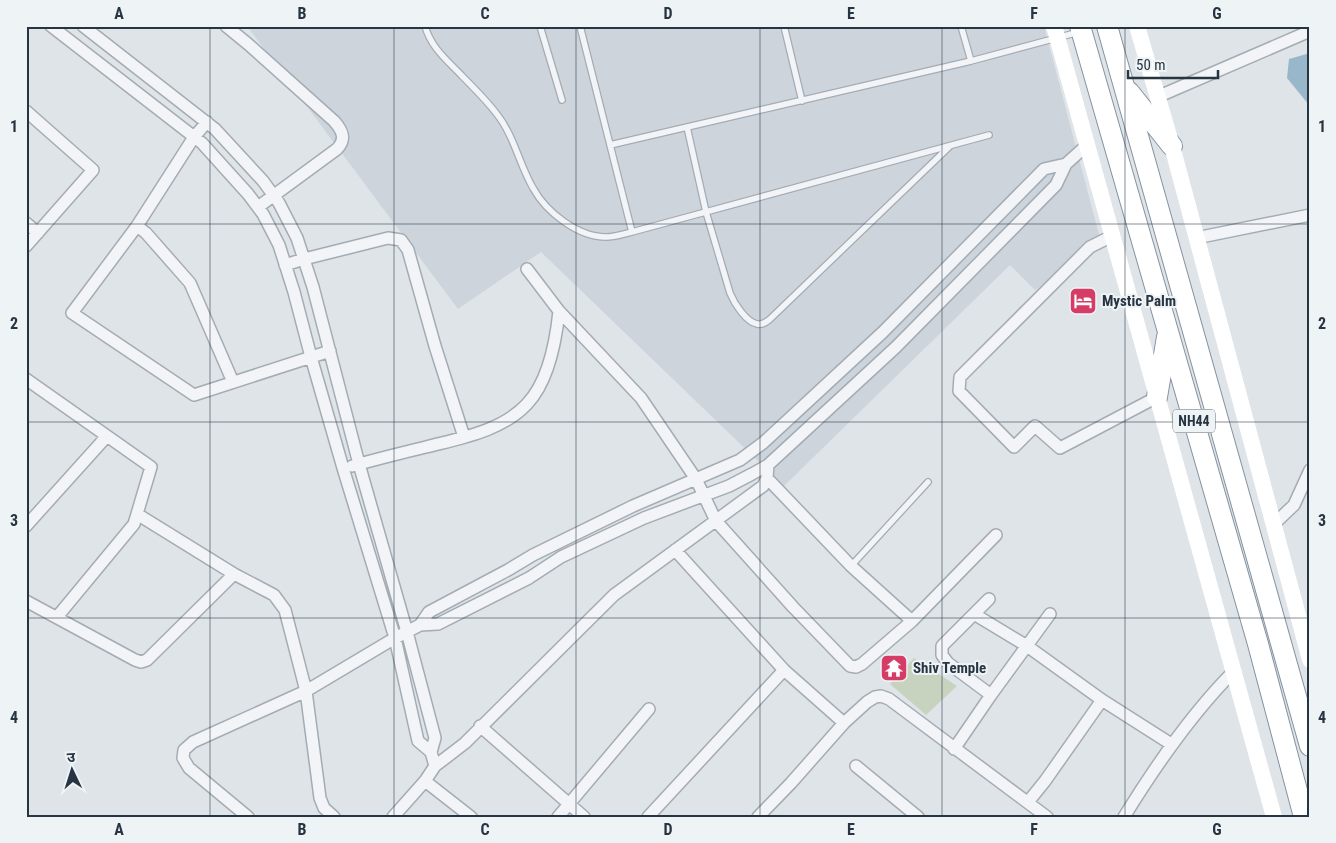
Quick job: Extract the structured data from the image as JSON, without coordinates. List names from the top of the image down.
{
  "streets": {
    "highway": ["NH44"]
  },
  "places": {
    "hotel": ["Mystic Palm"],
    "temple": ["Shiv Temple"]
  },
  "scale_bar": "50 m",
  "north": "top",
  "grid": {
    "columns": [
      "A",
      "B",
      "C",
      "D",
      "E",
      "F",
      "G"
    ],
    "rows": [
      "1",
      "2",
      "3",
      "4"
    ]
  }
}
